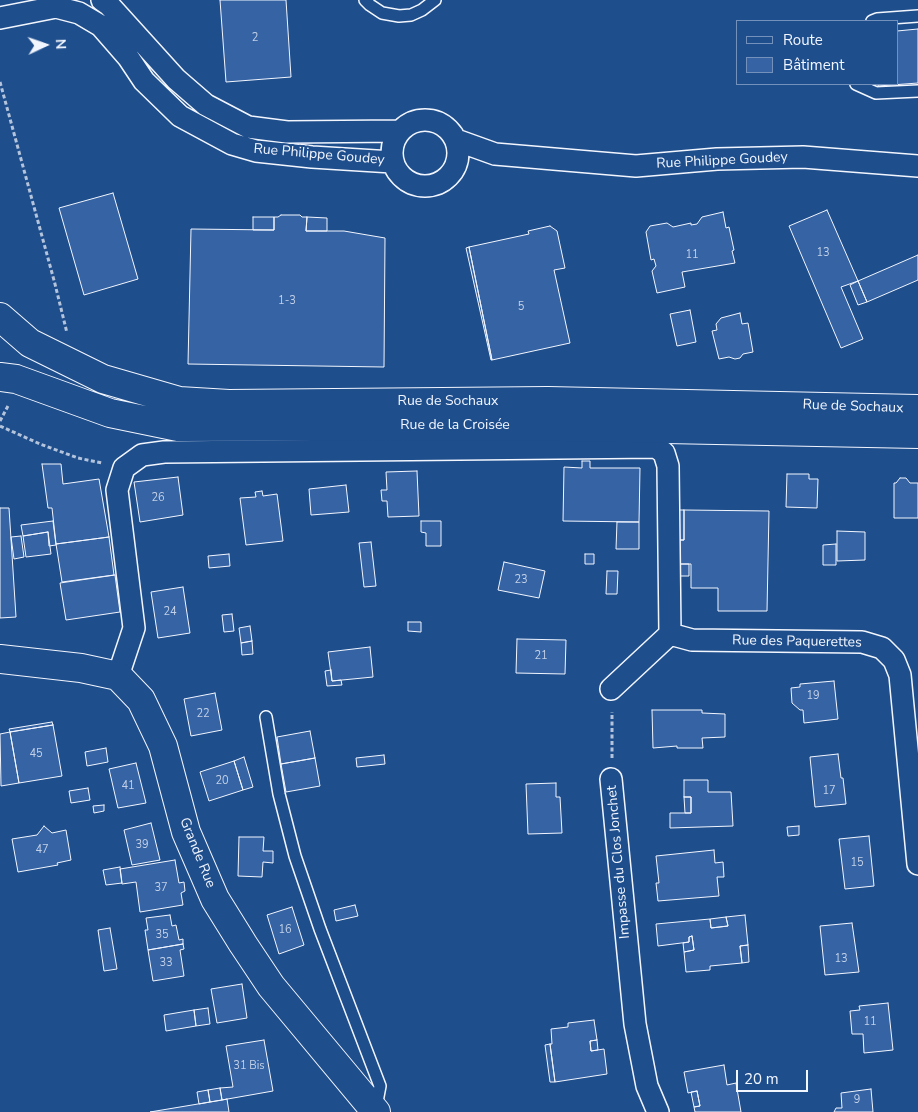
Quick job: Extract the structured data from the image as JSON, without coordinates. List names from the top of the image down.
{
  "streets": {
    "main road": ["Rue de Sochaux", "Rue de la Croisée", "Grande Rue"],
    "street": ["Rue Philippe Goudey", "Rue des Paquerettes", "Impasse du Clos Jonchet"]
  },
  "house_numbers": [
    "2",
    "13",
    "11",
    "1-3",
    "5",
    "26",
    "23",
    "24",
    "21",
    "19",
    "22",
    "45",
    "20",
    "41",
    "17",
    "39",
    "47",
    "15",
    "37",
    "16",
    "35",
    "13",
    "33",
    "11",
    "31 Bis",
    "9"
  ],
  "legend": ["Route", "Bâtiment"],
  "scale_bar": "20 m",
  "north": "right"
}
